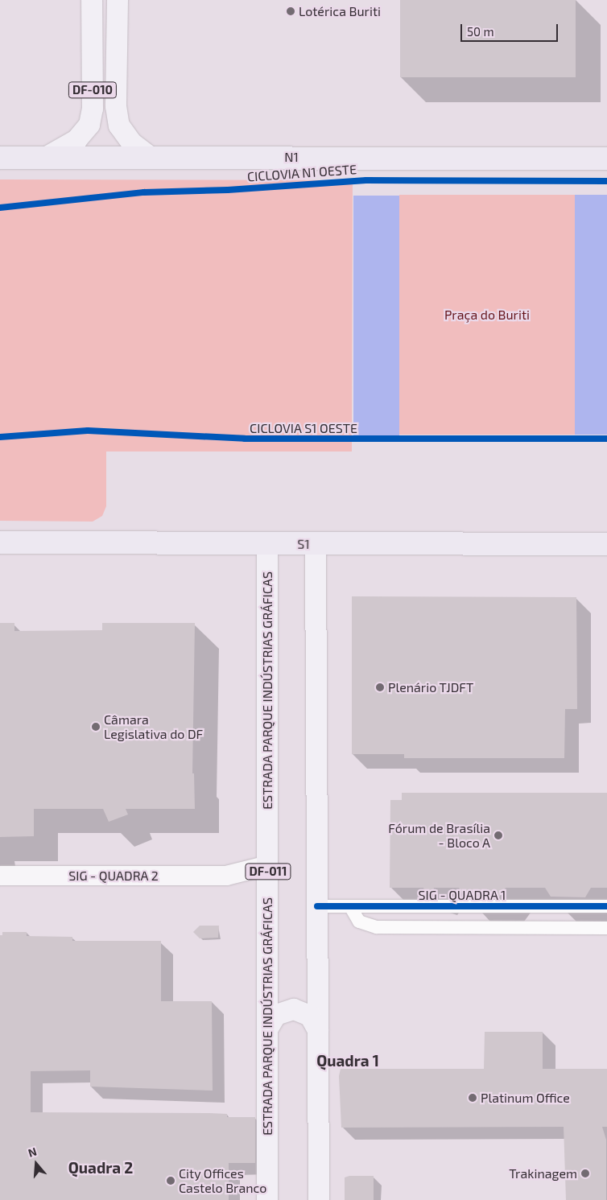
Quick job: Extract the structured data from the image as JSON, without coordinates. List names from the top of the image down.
{
  "streets": {
    "highway": ["N1", "S1"],
    "main road": ["DF-010", "ESTRADA PARQUE INDÚSTRIAS GRÁFICAS", "DF-011"],
    "street": ["SIG - QUADRA 2", "SIG - QUADRA 1"],
    "cycle path": ["CICLOVIA N1 OESTE", "CICLOVIA S1 OESTE"]
  },
  "crossings": [
    ["DF-010", "N1"],
    ["S1", "ESTRADA PARQUE INDÚSTRIAS GRÁFICAS"],
    ["ESTRADA PARQUE INDÚSTRIAS GRÁFICAS", "SIG - QUADRA 2"]
  ],
  "districts": ["Quadra 1", "Quadra 2"],
  "parks": ["Praça do Buriti"],
  "places": [
    "Lotérica Buriti",
    "Plenário TJDFT",
    "Câmara Legislativa do DF",
    "Fórum de Brasília - Bloco A",
    "Platinum Office",
    "Trakinagem",
    "City Offices Castelo Branco"
  ],
  "scale_bar": "50 m",
  "north": "top"
}
